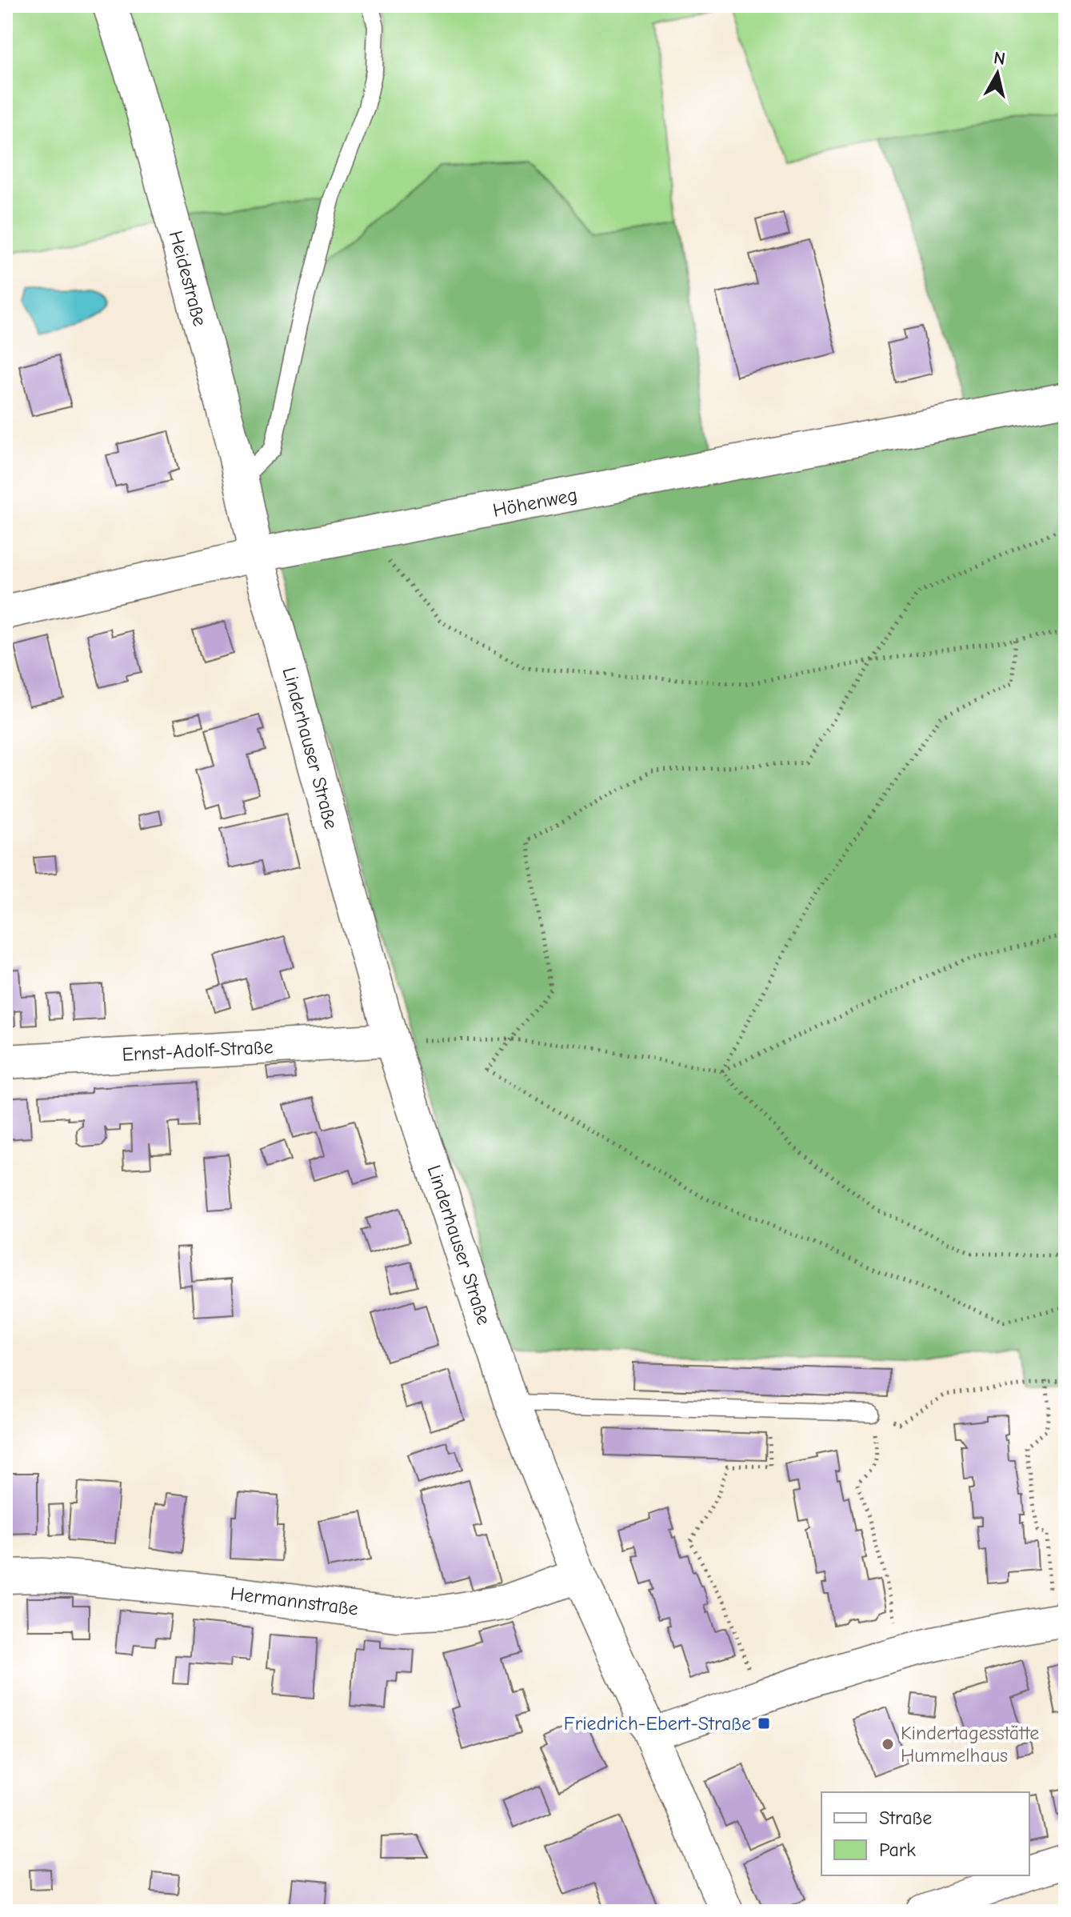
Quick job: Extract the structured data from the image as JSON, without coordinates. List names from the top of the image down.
{
  "streets": {
    "street": [
      "Heidestraße",
      "Höhenweg",
      "Linderhauser Straße",
      "Ernst-Adolf-Straße",
      "Hermannstraße"
    ]
  },
  "crossings": [
    ["Heidestraße", "Höhenweg"],
    ["Heidestraße", "Linderhauser Straße"],
    ["Höhenweg", "Linderhauser Straße"],
    ["Linderhauser Straße", "Ernst-Adolf-Straße"],
    ["Linderhauser Straße", "Hermannstraße"]
  ],
  "places": {
    "transit": ["Friedrich-Ebert-Straße"],
    "other": ["Kindertagesstätte Hummelhaus"]
  },
  "legend": ["Straße", "Park"],
  "north": "top"
}
